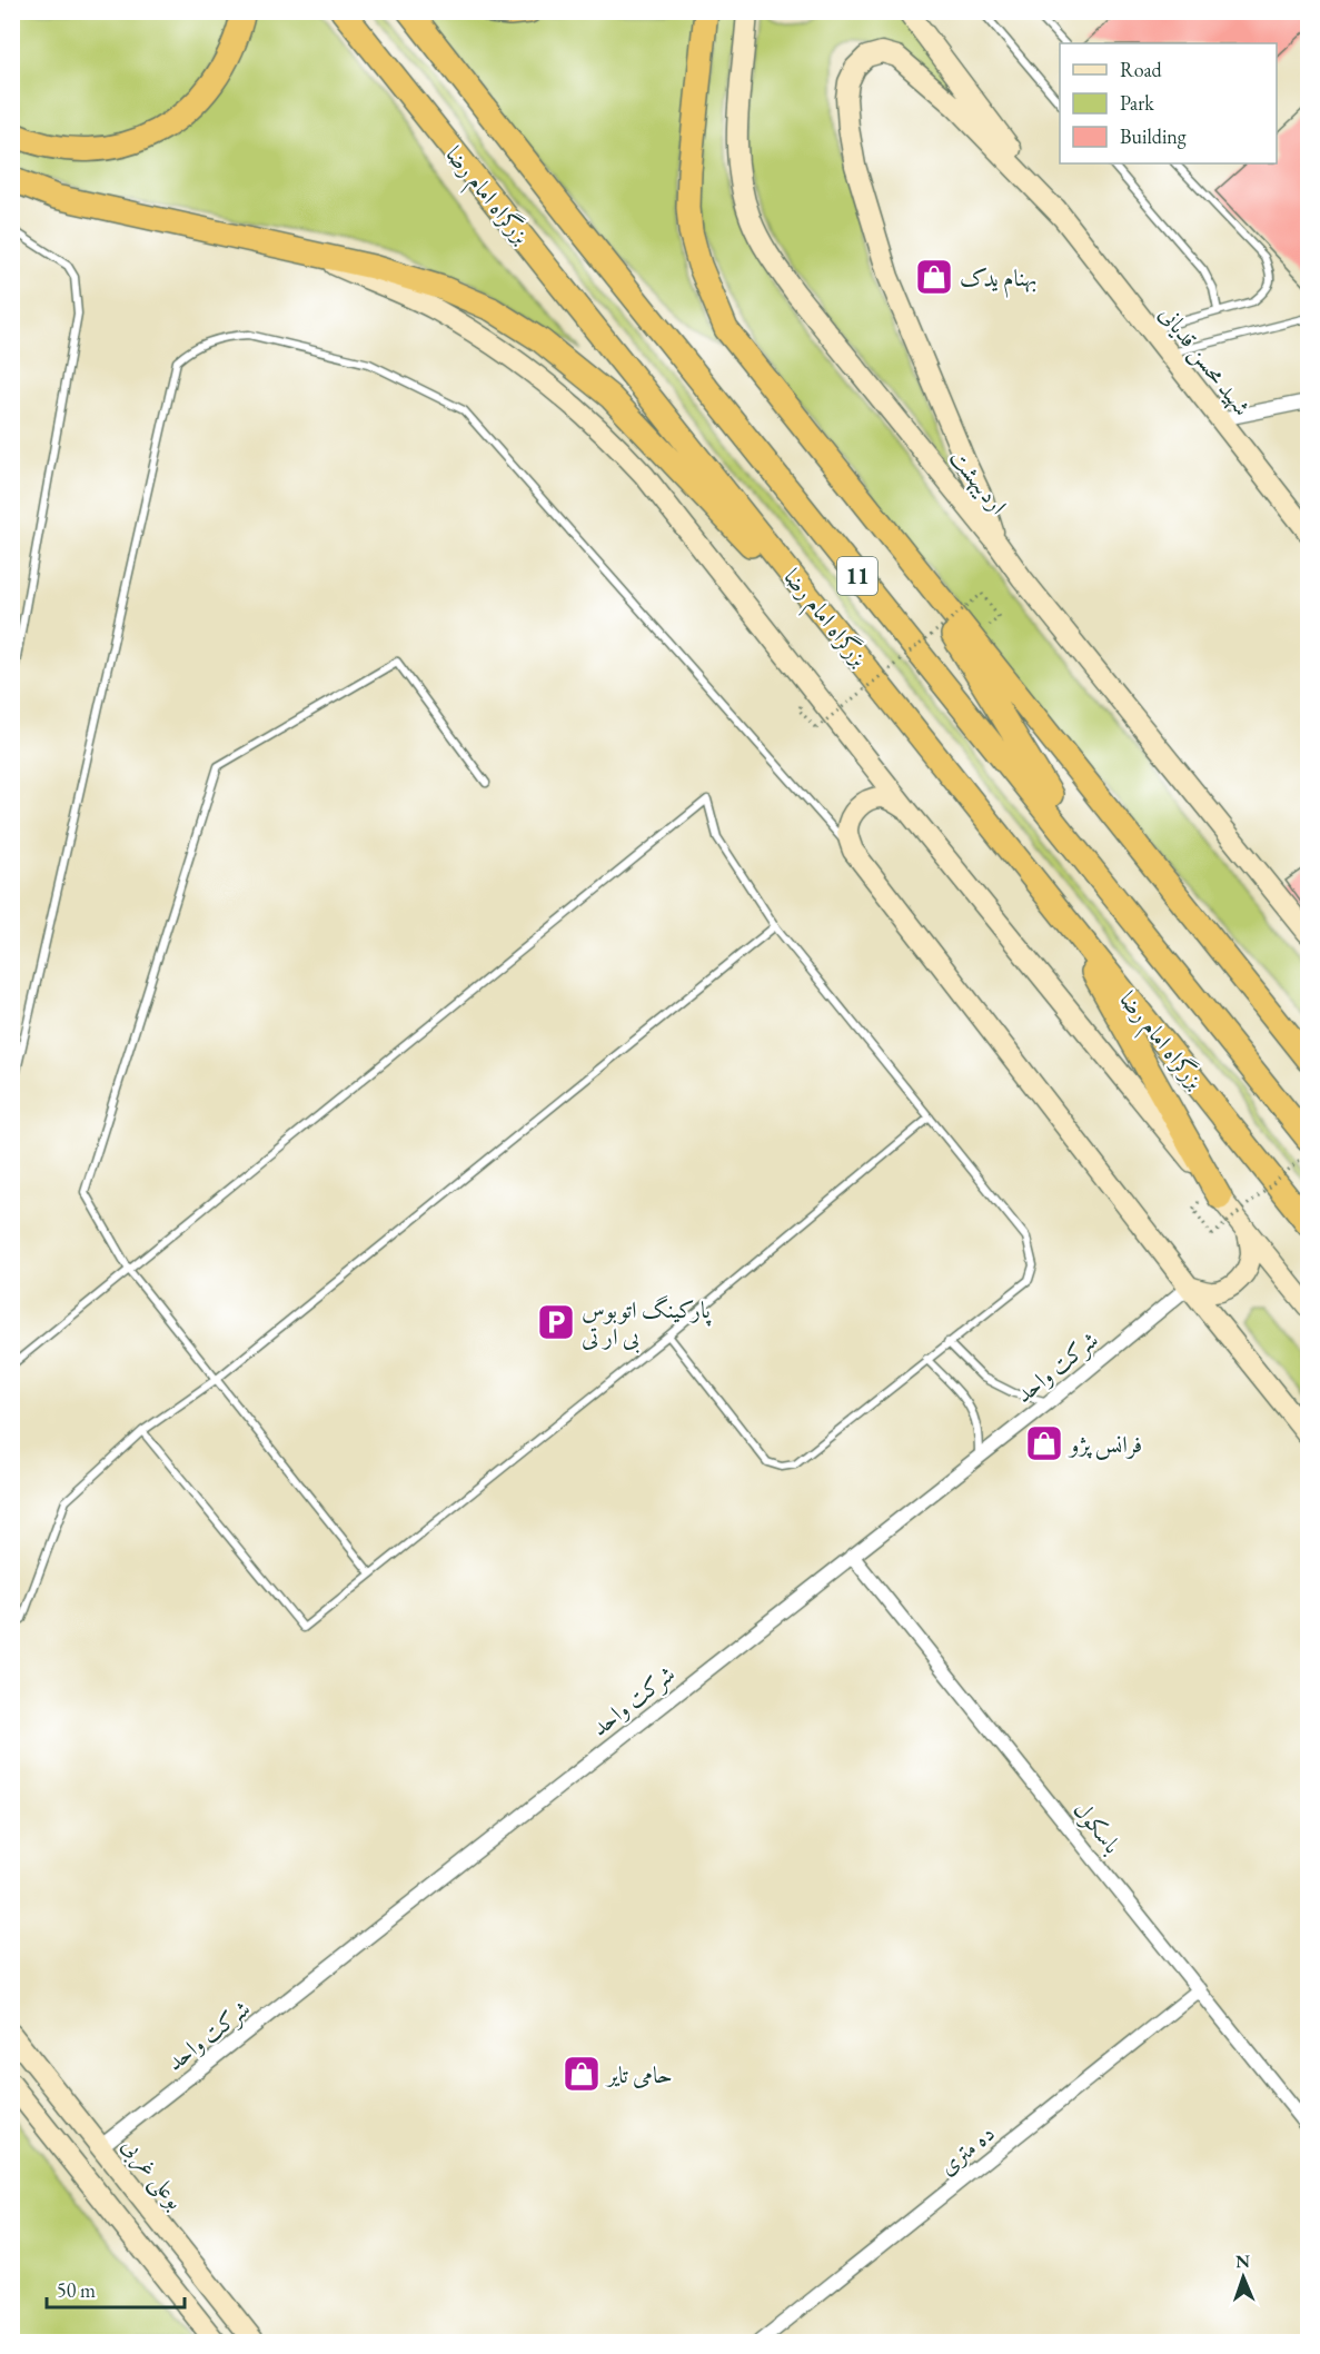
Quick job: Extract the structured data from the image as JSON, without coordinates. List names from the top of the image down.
{
  "streets": {
    "highway": ["بزرگراه امام رضا", "11"],
    "main road": ["شهید محسن قدیانی", "اردیبهشت", "بوعلی غربی"],
    "street": ["شرکت واحد", "باسکول", "ده متری"]
  },
  "crossings": [
    ["شرکت واحد", "باسکول"],
    ["شرکت واحد", "بوعلی غربی"],
    ["باسکول", "ده متری"]
  ],
  "places": {
    "shop": ["بهنام یدک", "فرانس پژو", "حامی تایر"],
    "parking": ["پارکینگ اتوبوس بی ار تی"]
  },
  "legend": ["Road", "Park", "Building"],
  "scale_bar": "50 m",
  "north": "top"
}
